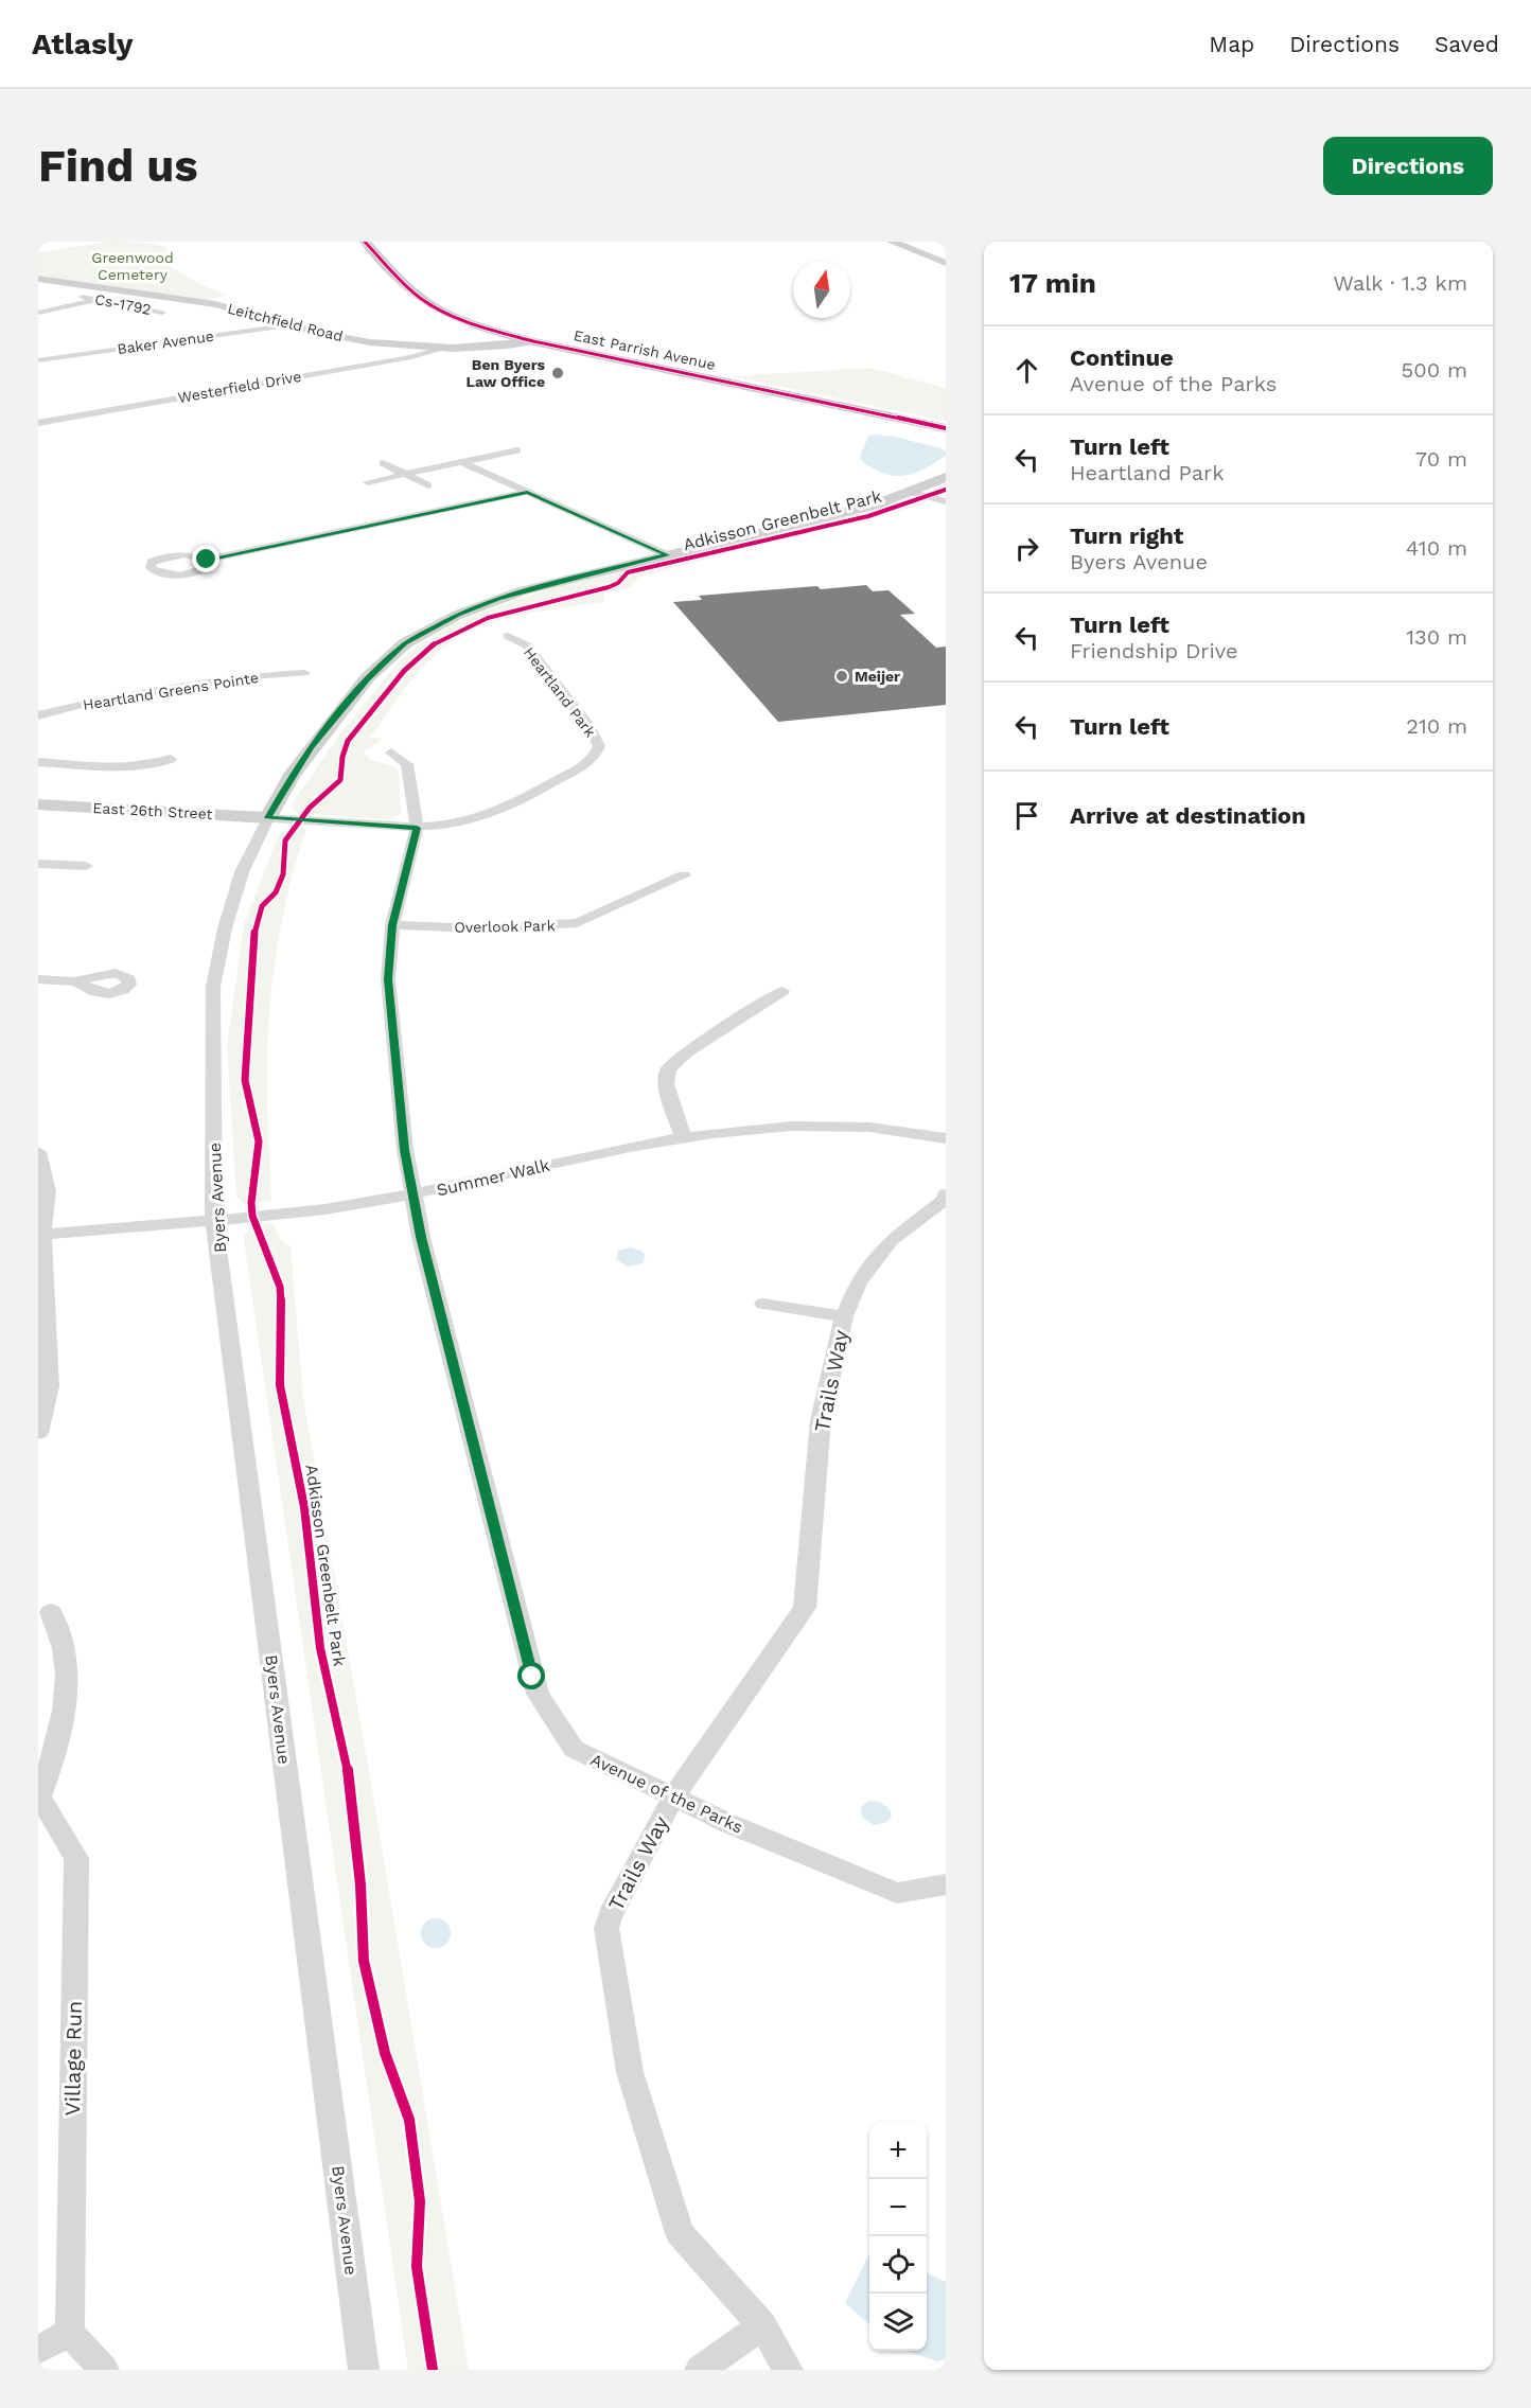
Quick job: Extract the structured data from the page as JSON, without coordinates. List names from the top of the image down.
{
  "streets": {
    "main road": ["East Parrish Avenue"],
    "street": [
      "Cs-1792",
      "Leitchfield Road",
      "Baker Avenue",
      "Westerfield Drive",
      "Heartland Greens Pointe",
      "Heartland Park",
      "East 26th Street",
      "Overlook Park",
      "Summer Walk",
      "Byers Avenue",
      "Trails Way",
      "Avenue of the Parks",
      "Village Run"
    ],
    "cycle path": ["Adkisson Greenbelt Park"]
  },
  "crossings": [
    ["Leitchfield Road", "Baker Avenue"],
    ["Leitchfield Road", "East Parrish Avenue"],
    ["Leitchfield Road", "Westerfield Drive"],
    ["Heartland Park", "East 26th Street"],
    ["Heartland Park", "Byers Avenue"],
    ["Heartland Park", "Avenue of the Parks"],
    ["East 26th Street", "Byers Avenue"],
    ["Overlook Park", "Avenue of the Parks"],
    ["Summer Walk", "Byers Avenue"],
    ["Summer Walk", "Avenue of the Parks"],
    ["Trails Way", "Avenue of the Parks"]
  ],
  "parks": ["Greenwood Cemetery"],
  "places": ["Ben Byers Law Office", "Meijer"],
  "north": "top",
  "page": {
    "header": "Atlasly",
    "nav": ["Map", "Directions", "Saved"],
    "buttons": "Directions",
    "title": "Find us",
    "heading": ["17 min", "Walk · 1.3 km"],
    "list": [
      ["Continue", "Avenue of the Parks", "500 m"],
      ["Turn left", "Heartland Park", "70 m"],
      ["Turn right", "Byers Avenue", "410 m"],
      ["Turn left", "Friendship Drive", "130 m"],
      ["Turn left", "210 m"],
      "Arrive at destination"
    ],
    "map_buttons": ["+", "−"]
  }
}
